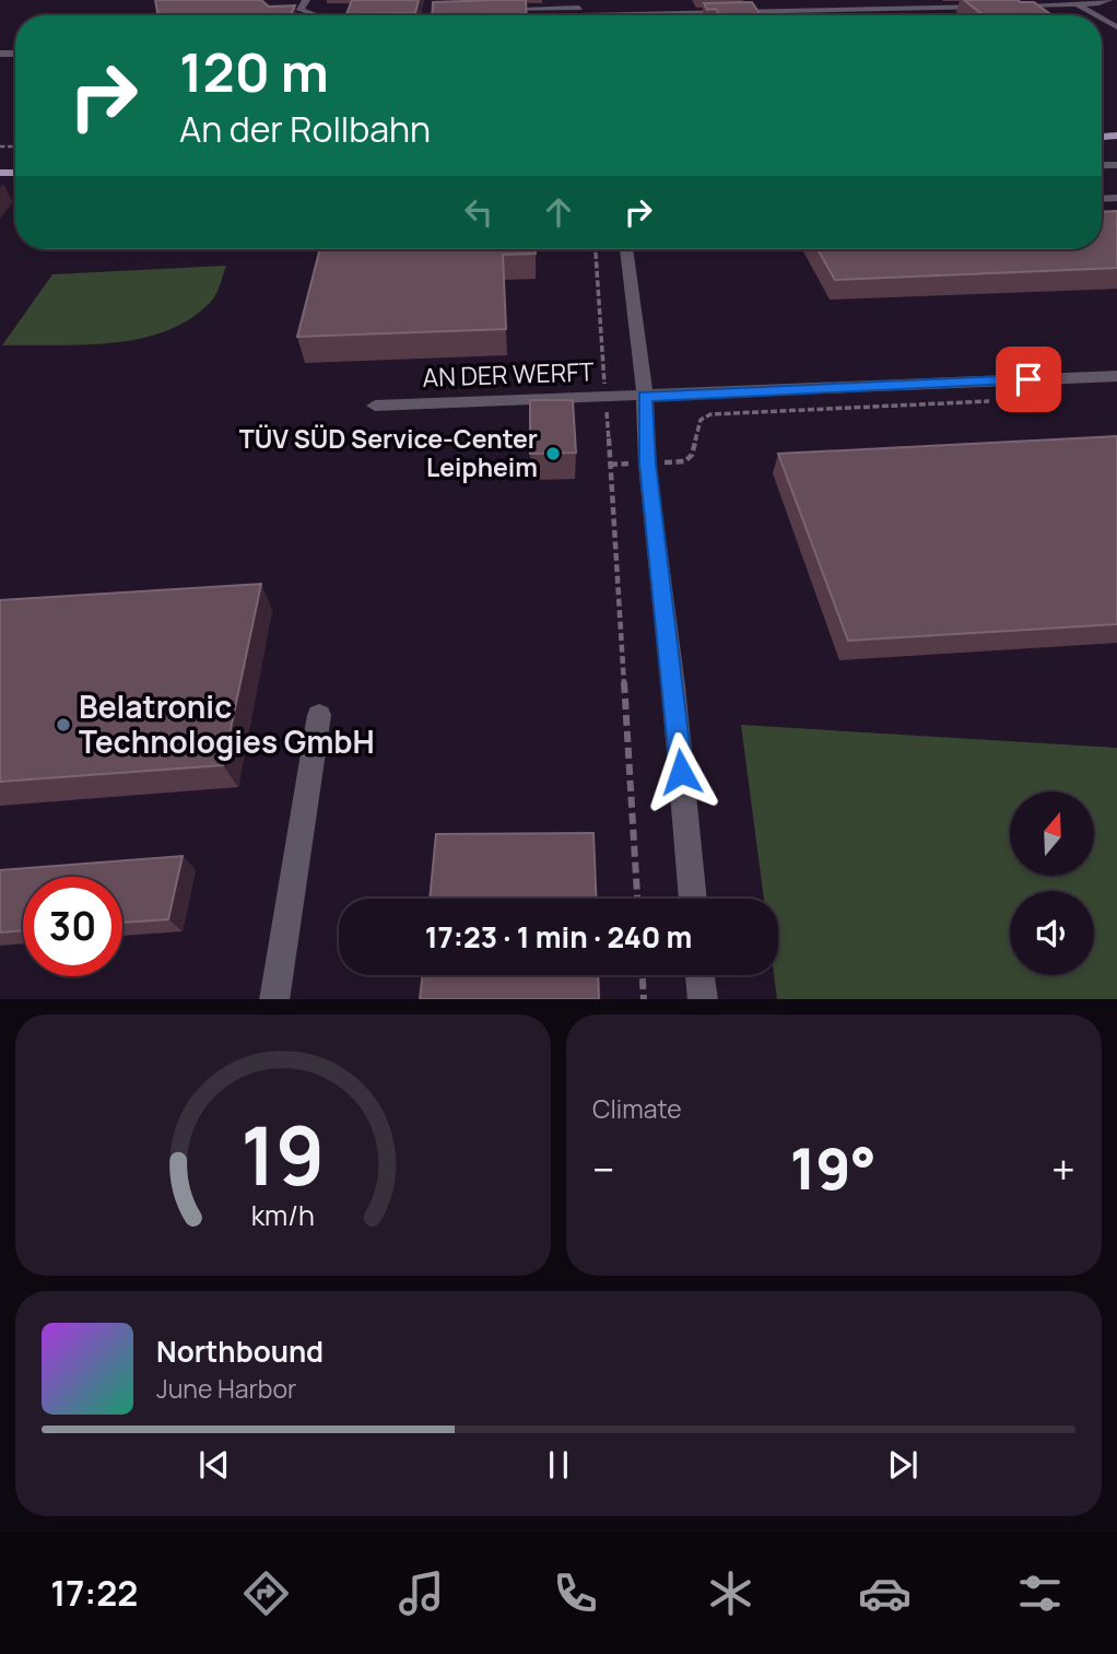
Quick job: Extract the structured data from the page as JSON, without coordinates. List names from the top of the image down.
{
  "streets": {
    "street": ["AN DER WERFT"]
  },
  "places": ["TÜV SÜD Service-Center Leipheim", "Belatronic Technologies GmbH"],
  "north": "top",
  "page": {
    "turn": ["120 m", "An der Rollbahn"],
    "limit": "30",
    "trip": "17:23 · 1 min · 240 m",
    "tile": "Climate",
    "heat": ["−", "19°", "+"],
    "song": ["Northbound", "June Harbor"],
    "tabs": "17:22",
    "gauge": ["19", "km/h"]
  }
}
